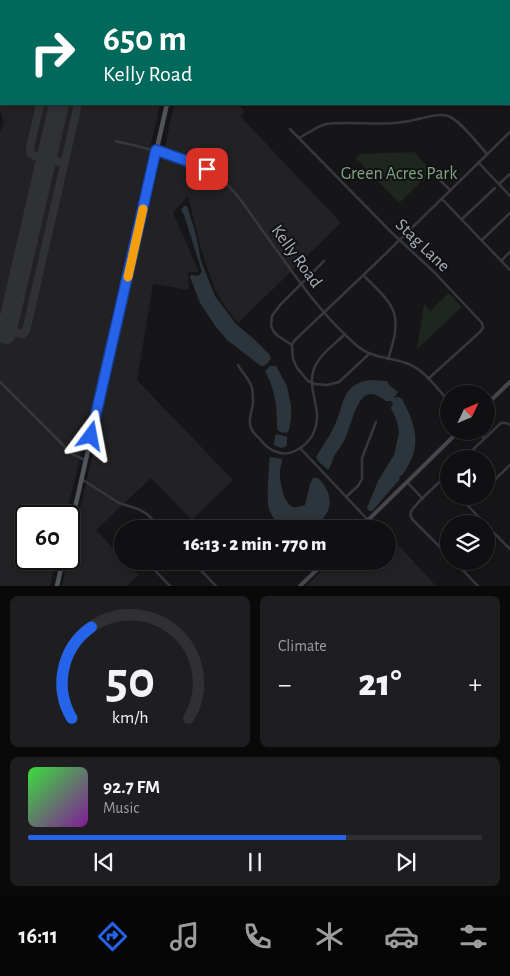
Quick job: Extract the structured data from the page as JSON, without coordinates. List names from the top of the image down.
{
  "streets": {
    "street": ["Stag Lane", "Kelly Road"]
  },
  "crossings": [
    ["Stag Lane", "Kelly Road"]
  ],
  "parks": ["Green Acres Park"],
  "north": "top right",
  "page": {
    "turn": ["650 m", "Kelly Road"],
    "limit": "60",
    "trip": "16:13 · 2 min · 770 m",
    "tile": "Climate",
    "heat": ["−", "21°", "+"],
    "song": ["92.7 FM", "Music"],
    "tabs": "16:11",
    "gauge": ["50", "km/h"]
  }
}
